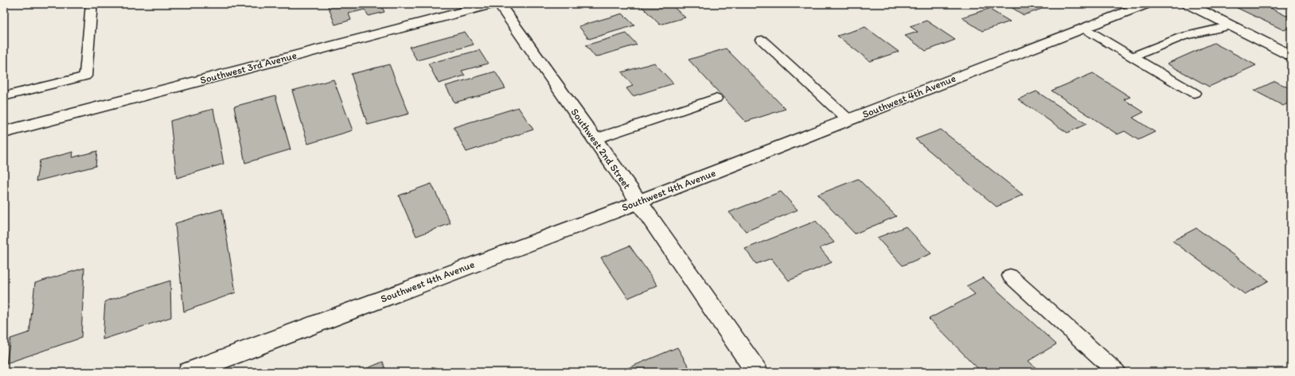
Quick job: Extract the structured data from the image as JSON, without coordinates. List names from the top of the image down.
{
  "streets": {
    "street": ["Southwest 3rd Avenue", "Southwest 4th Avenue", "Southwest 2nd Street"]
  },
  "crossings": [
    ["Southwest 4th Avenue", "Southwest 2nd Street"]
  ]
}
